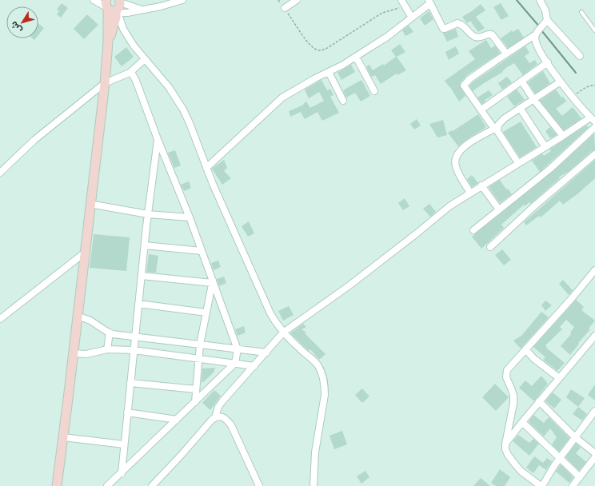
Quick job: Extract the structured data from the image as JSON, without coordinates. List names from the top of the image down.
{
  "north": "bottom left"
}
